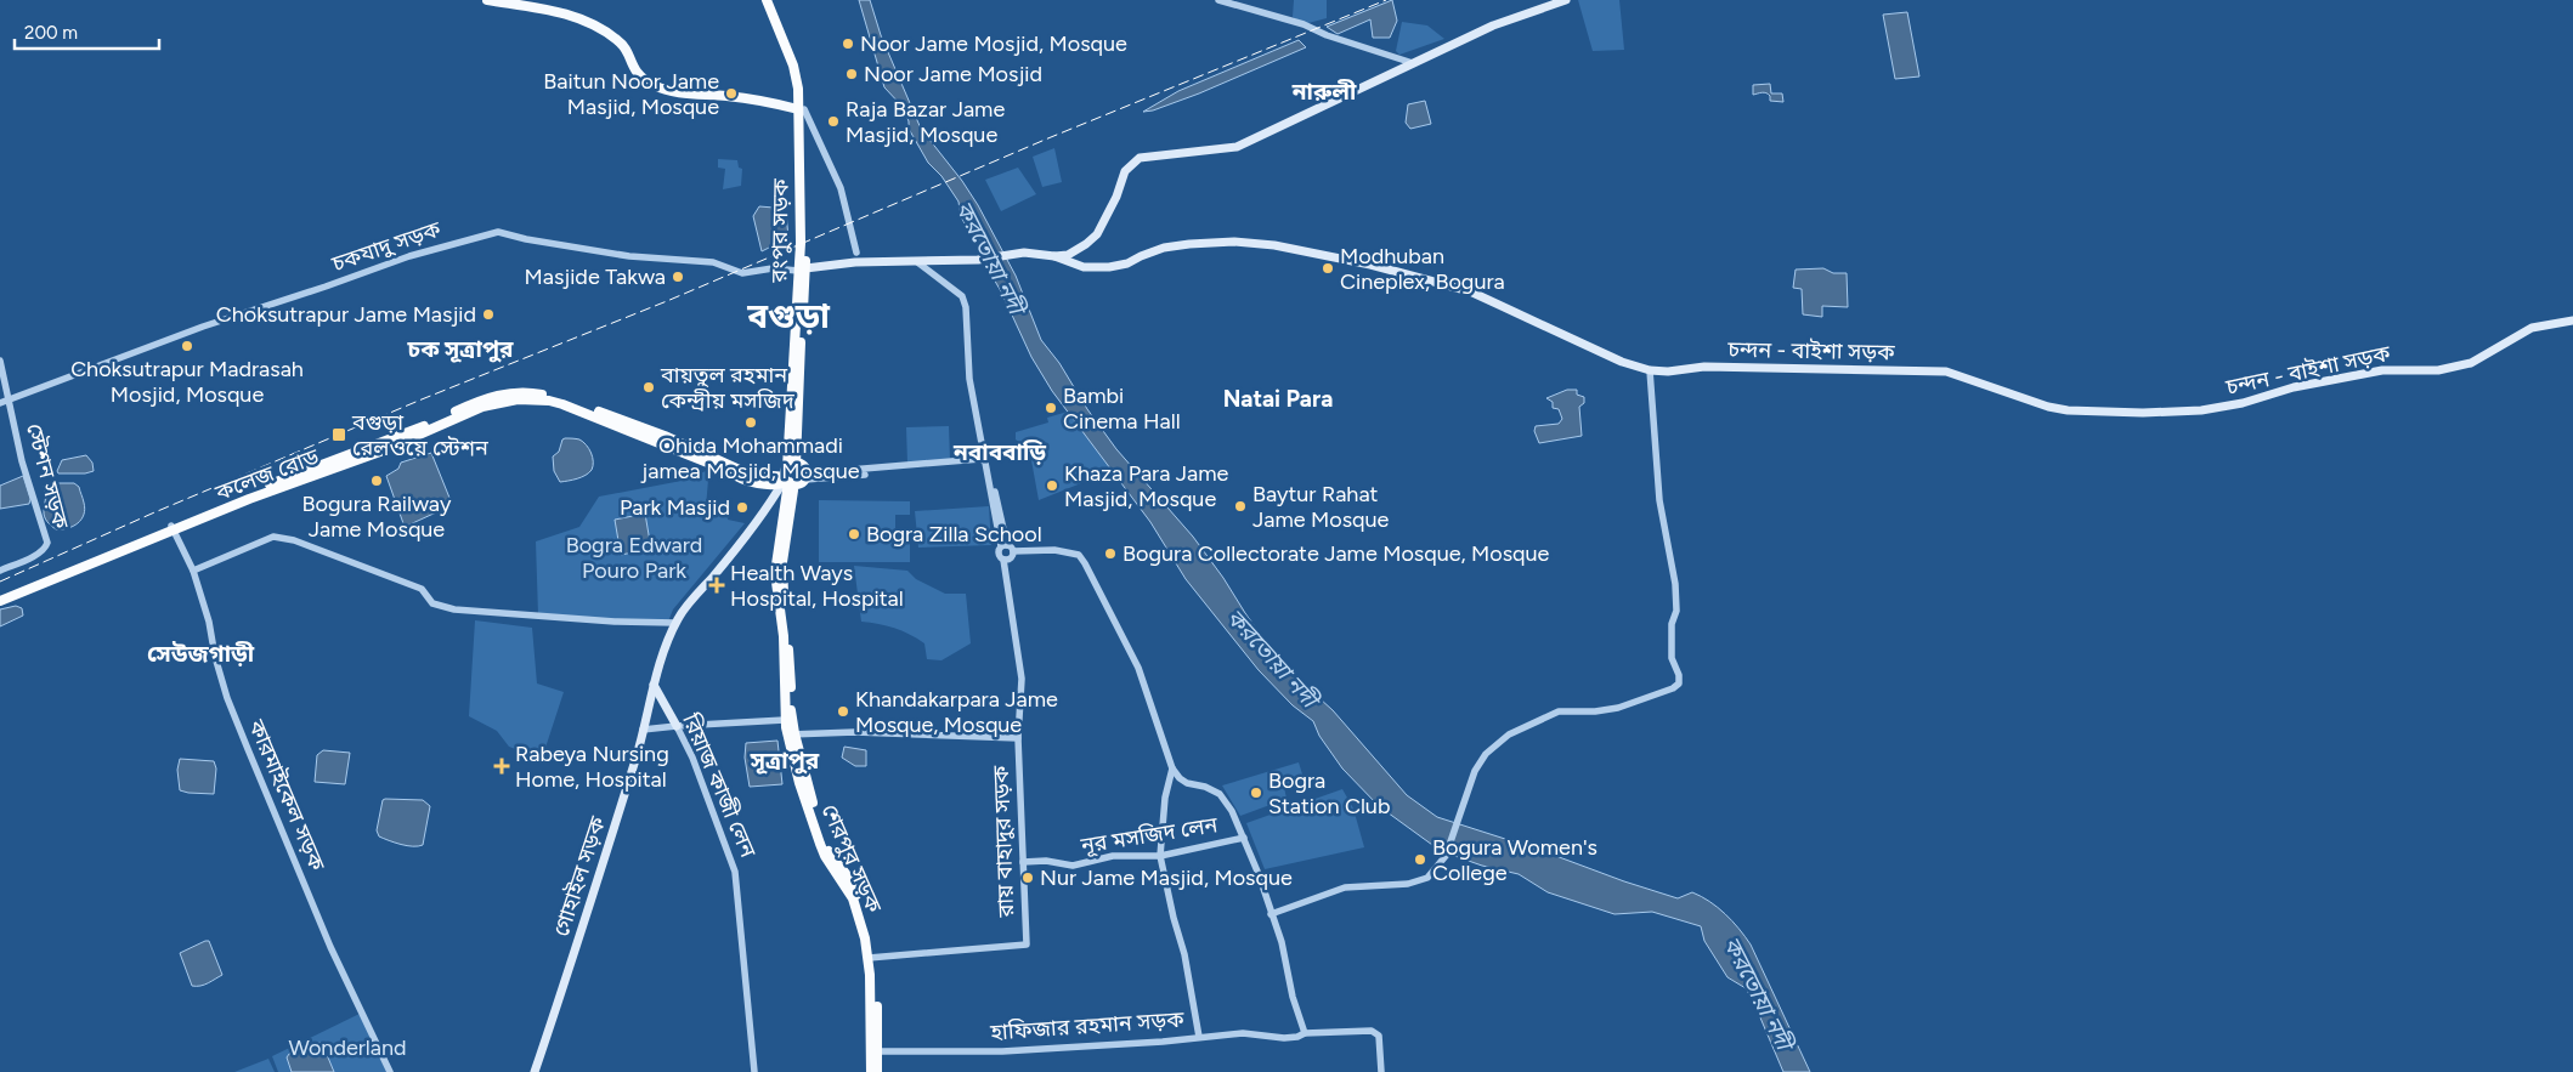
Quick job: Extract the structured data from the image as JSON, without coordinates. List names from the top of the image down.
{
  "streets": {
    "highway": ["রংপুর সড়ক", "কলেজ রোড", "শেরপুর সড়ক"],
    "main road": ["চন্দন - বাইশা সড়ক", "রিয়াজ কাজী লেন", "গোহাইল সড়ক"],
    "street": [
      "চকযাদু সড়ক",
      "স্টেশন সড়ক",
      "কারমাইকেল সড়ক",
      "নূর মসজিদ লেন",
      "রায় বাহাদুর সড়ক",
      "হাফিজার রহমান সড়ক"
    ]
  },
  "crossings": [
    ["রংপুর সড়ক", "চকযাদু সড়ক"],
    ["রংপুর সড়ক", "কলেজ রোড"],
    ["রংপুর সড়ক", "শেরপুর সড়ক"],
    ["রংপুর সড়ক", "গোহাইল সড়ক"],
    ["চকযাদু সড়ক", "স্টেশন সড়ক"],
    ["কলেজ রোড", "কারমাইকেল সড়ক"],
    ["কলেজ রোড", "শেরপুর সড়ক"],
    ["কলেজ রোড", "গোহাইল সড়ক"],
    ["রিয়াজ কাজী লেন", "গোহাইল সড়ক"],
    ["নূর মসজিদ লেন", "রায় বাহাদুর সড়ক"],
    ["রায় বাহাদুর সড়ক", "শেরপুর সড়ক"],
    ["শেরপুর সড়ক", "গোহাইল সড়ক"],
    ["শেরপুর সড়ক", "হাফিজার রহমান সড়ক"]
  ],
  "districts": [
    "নারুলী",
    "বগুড়া",
    "চক সূত্রাপুর",
    "Natai Para",
    "নবাববাড়ি",
    "সেউজগাড়ী",
    "সূত্রাপুর"
  ],
  "water": ["করতোয়া নদী"],
  "parks": ["Bogra Edward Pouro Park", "Wonderland"],
  "places": {
    "other": [
      "Noor Jame Mosjid, Mosque",
      "Noor Jame Mosjid",
      "Baitun Noor Jame Masjid, Mosque",
      "Raja Bazar Jame Masjid, Mosque",
      "Modhuban Cineplex, Bogura",
      "Masjide Takwa",
      "Choksutrapur Jame Masjid",
      "Choksutrapur Madrasah Mosjid, Mosque",
      "বায়তুল রহমান কেন্দ্রীয় মসজিদ",
      "Bambi Cinema Hall",
      "Ohida Mohammadi jamea Mosjid, Mosque",
      "Bogura Railway Jame Mosque",
      "Khaza Para Jame Masjid, Mosque",
      "Baytur Rahat Jame Mosque",
      "Park Masjid",
      "Bogra Zilla School",
      "Bogura Collectorate Jame Mosque, Mosque",
      "Khandakarpara Jame Mosque, Mosque",
      "Bogra Station Club",
      "Bogura Women's College",
      "Nur Jame Masjid, Mosque"
    ],
    "transit": ["বগুড়া রেলওয়ে স্টেশন"],
    "health": ["Health Ways Hospital, Hospital", "Rabeya Nursing Home, Hospital"]
  },
  "scale_bar": "200 m"
}
